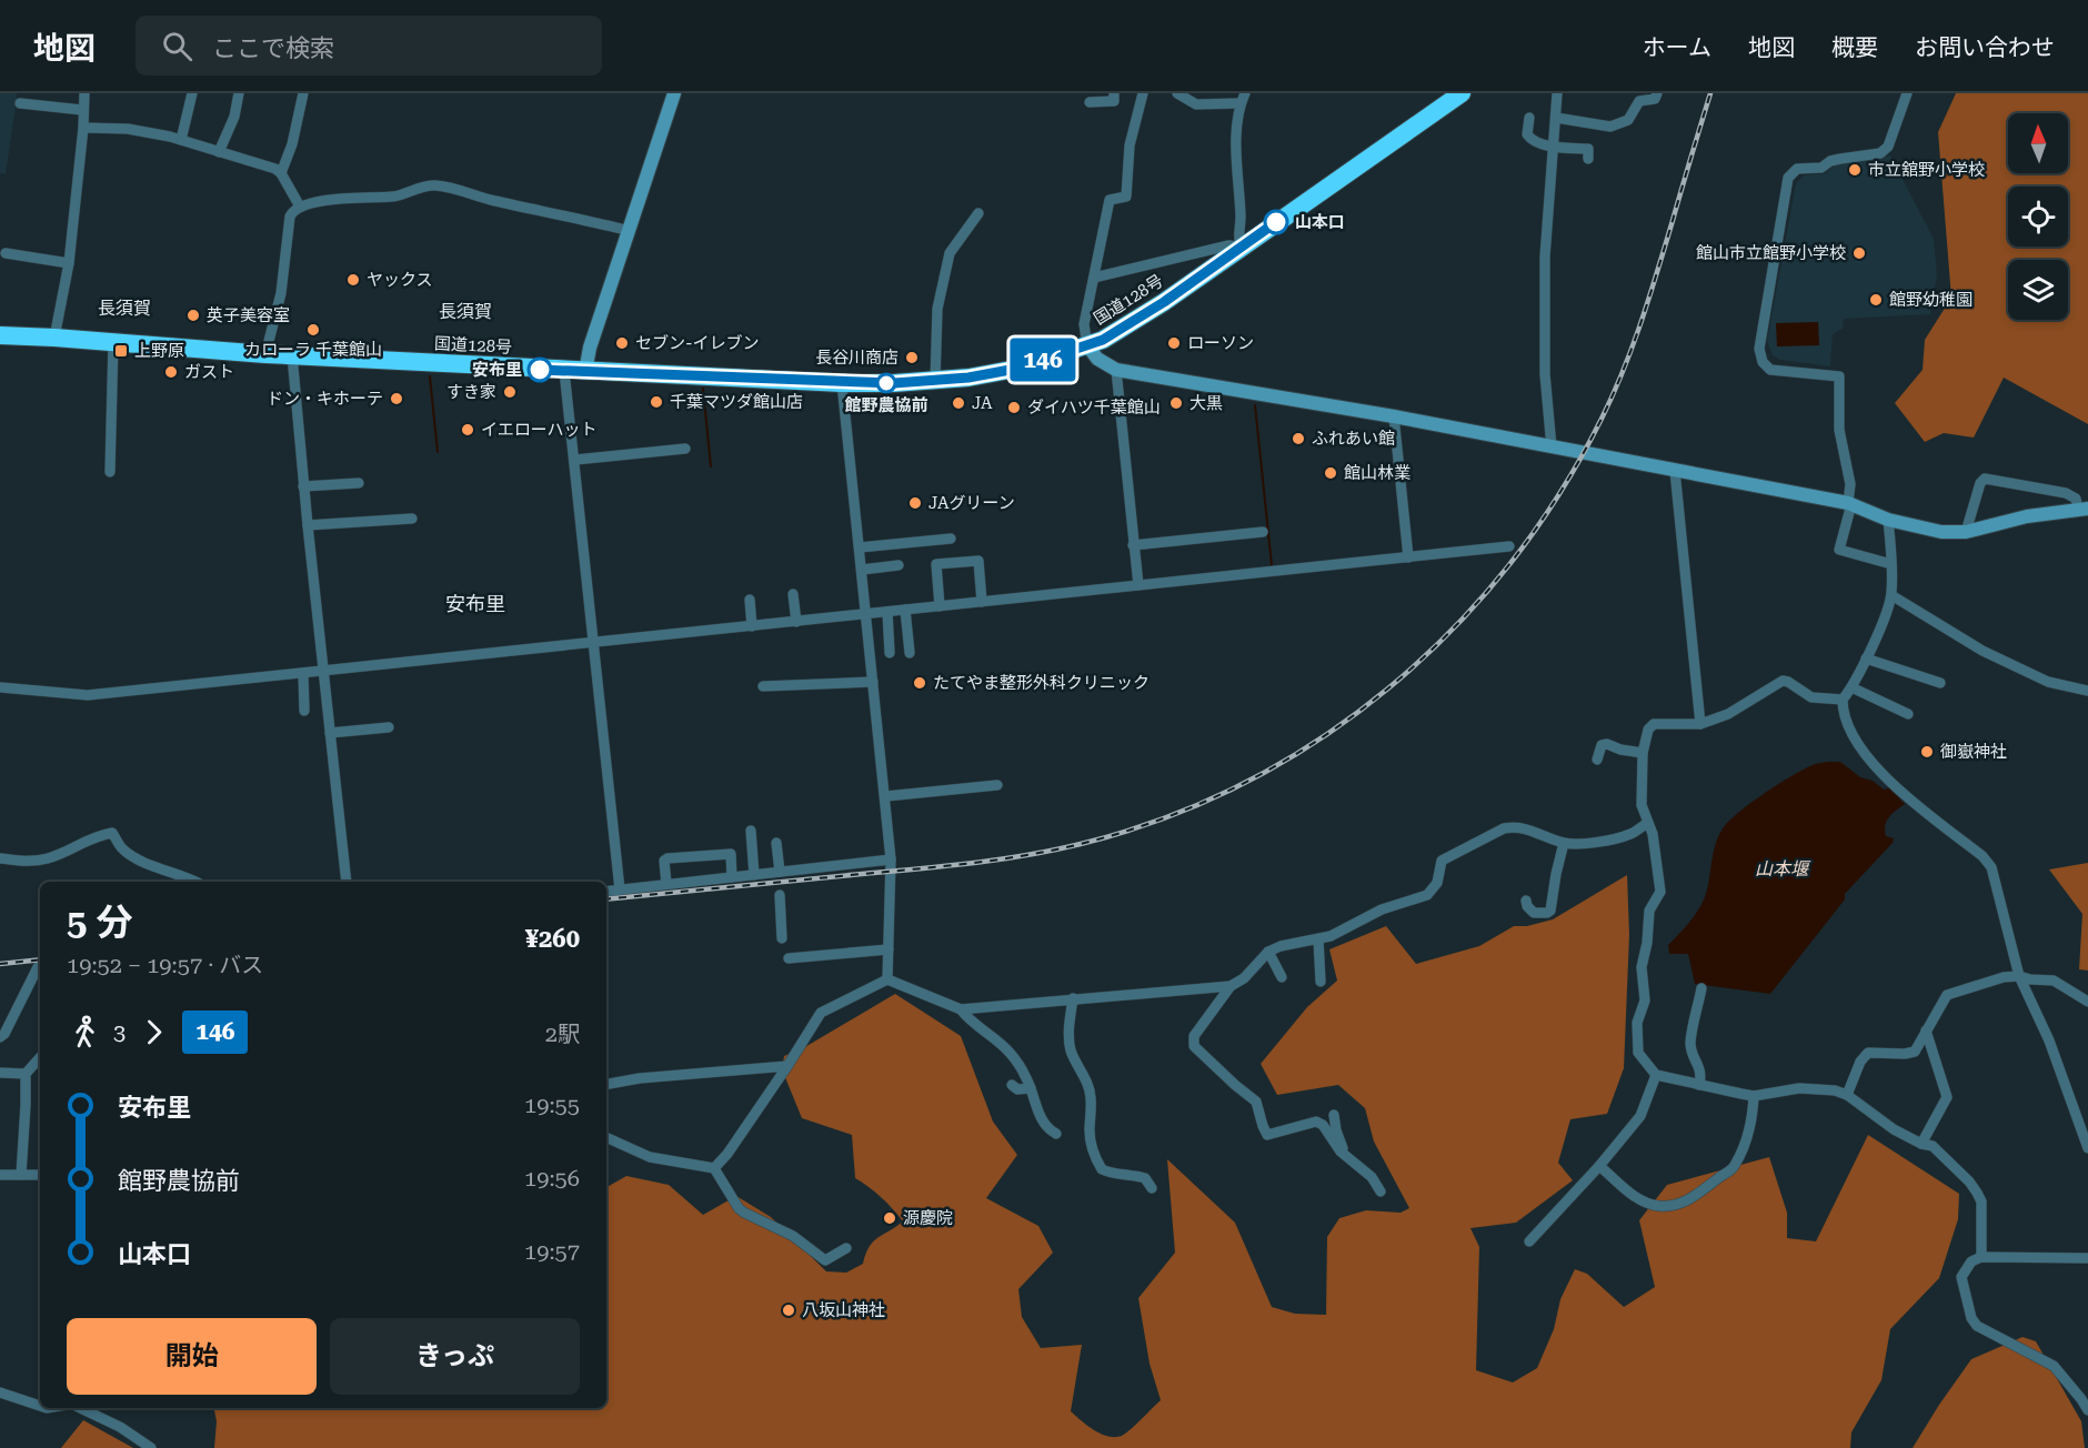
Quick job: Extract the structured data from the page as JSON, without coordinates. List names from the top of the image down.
{
  "streets": {
    "highway": ["国道128号"]
  },
  "districts": ["長須賀", "長須賀", "安布里"],
  "water": ["山本堰"],
  "places": {
    "other": [
      "市立舘野小学校",
      "山本口",
      "館山市立館野小学校",
      "ヤックス",
      "館野幼稚園",
      "英子美容室",
      "カローラ 千葉館山",
      "セブン-イレブン",
      "ローソン",
      "長谷川商店",
      "安布里",
      "ガスト",
      "館野農協前",
      "すき家",
      "ドン・キホーテ",
      "千葉マツダ館山店",
      "JA",
      "大黒",
      "ダイハツ千葉館山",
      "イエローハット",
      "ふれあい館",
      "館山林業",
      "JAグリーン",
      "たてやま整形外科クリニック",
      "御嶽神社",
      "源慶院",
      "八坂山神社"
    ],
    "transit": ["上野原"]
  },
  "lines": ["bus line 146"],
  "north": "top",
  "page": {
    "header": "地図",
    "search": "ここで検索",
    "nav": [
      "ホーム",
      "地図",
      "概要",
      "お問い合わせ"
    ],
    "on_map": "146",
    "heading": ["5 分", "19:52 – 19:57 · バス", "¥260"],
    "legs": ["3", "146", "2駅"],
    "list": [
      {
        "name": "安布里",
        "value": "19:55"
      },
      {
        "name": "館野農協前",
        "value": "19:56"
      },
      {
        "name": "山本口",
        "value": "19:57"
      }
    ],
    "buttons": ["開始", "きっぷ"]
  }
}
